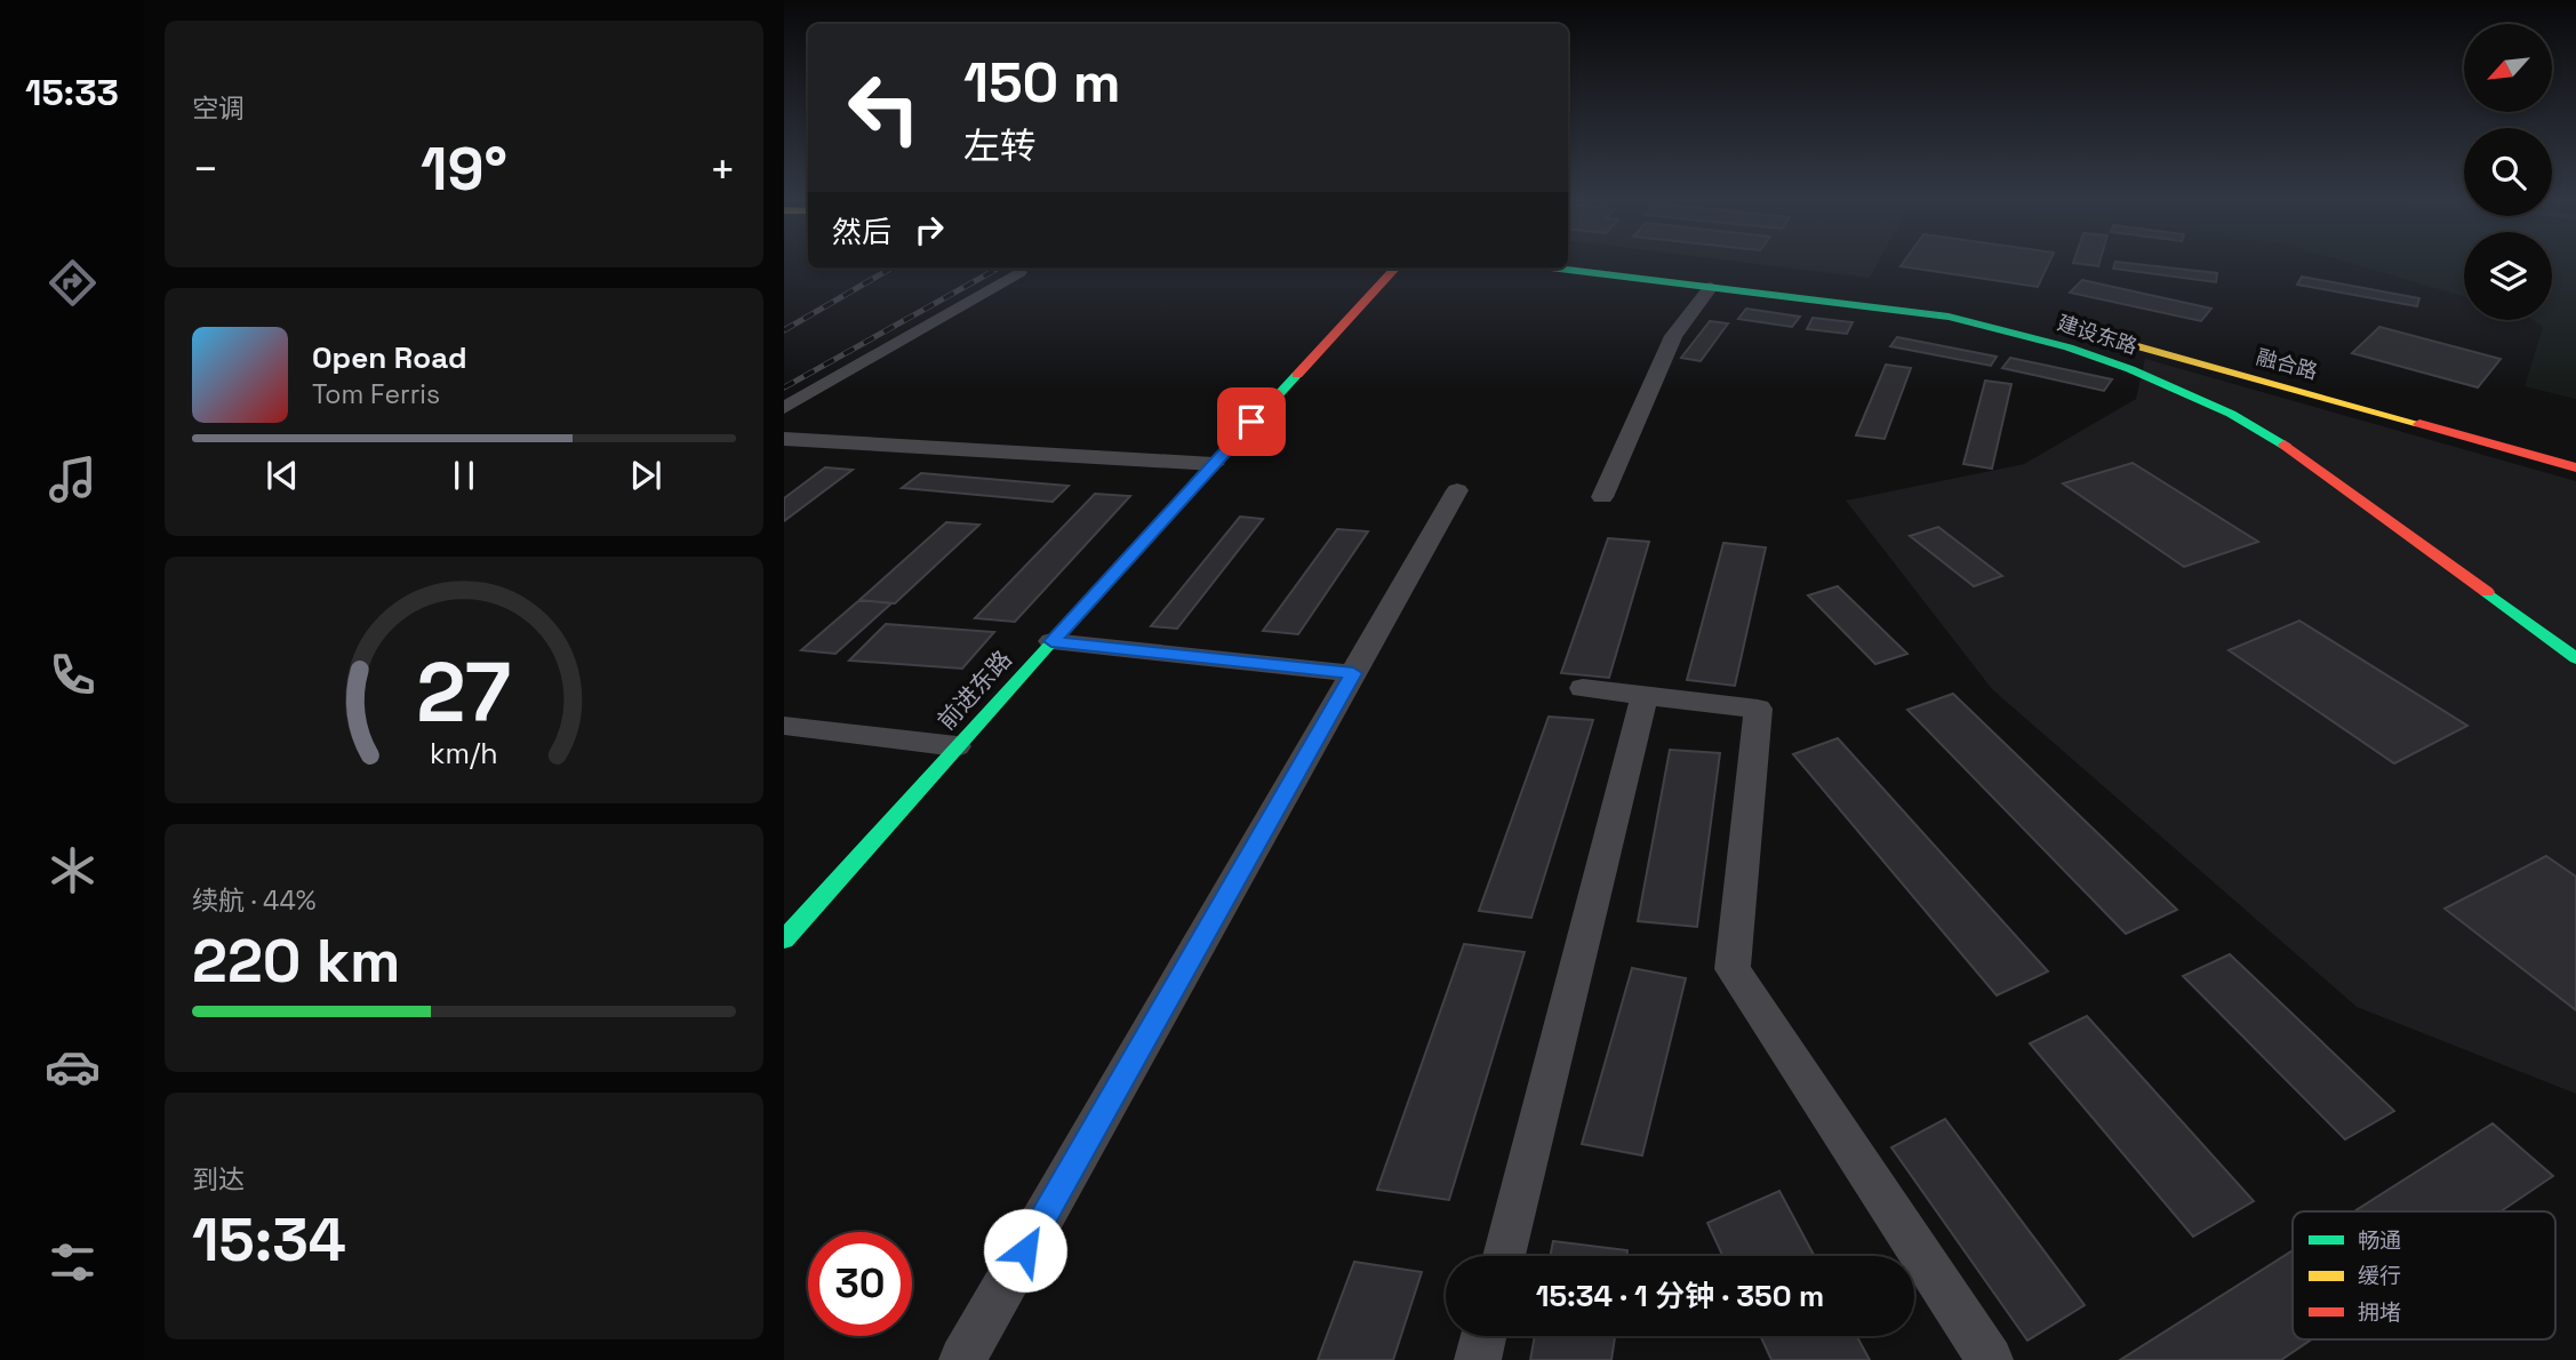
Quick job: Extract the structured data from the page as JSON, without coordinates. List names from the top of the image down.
{
  "streets": {
    "main road": ["建设东路", "融合路", "前进东路"]
  },
  "legend": ["畅通", "缓行", "拥堵"],
  "north": "bottom left",
  "page": {
    "tabs": "15:33",
    "tile": [
      "空调",
      ["续航 · 44%", "220 km"],
      ["到达", "15:34"]
    ],
    "turn": ["150 m", "左转"],
    "heat": ["−", "19°", "+"],
    "then": "然后",
    "song": ["Open Road", "Tom Ferris"],
    "limit": "30",
    "trip": "15:34 · 1 分钟 · 350 m",
    "gauge": ["27", "km/h"]
  }
}
